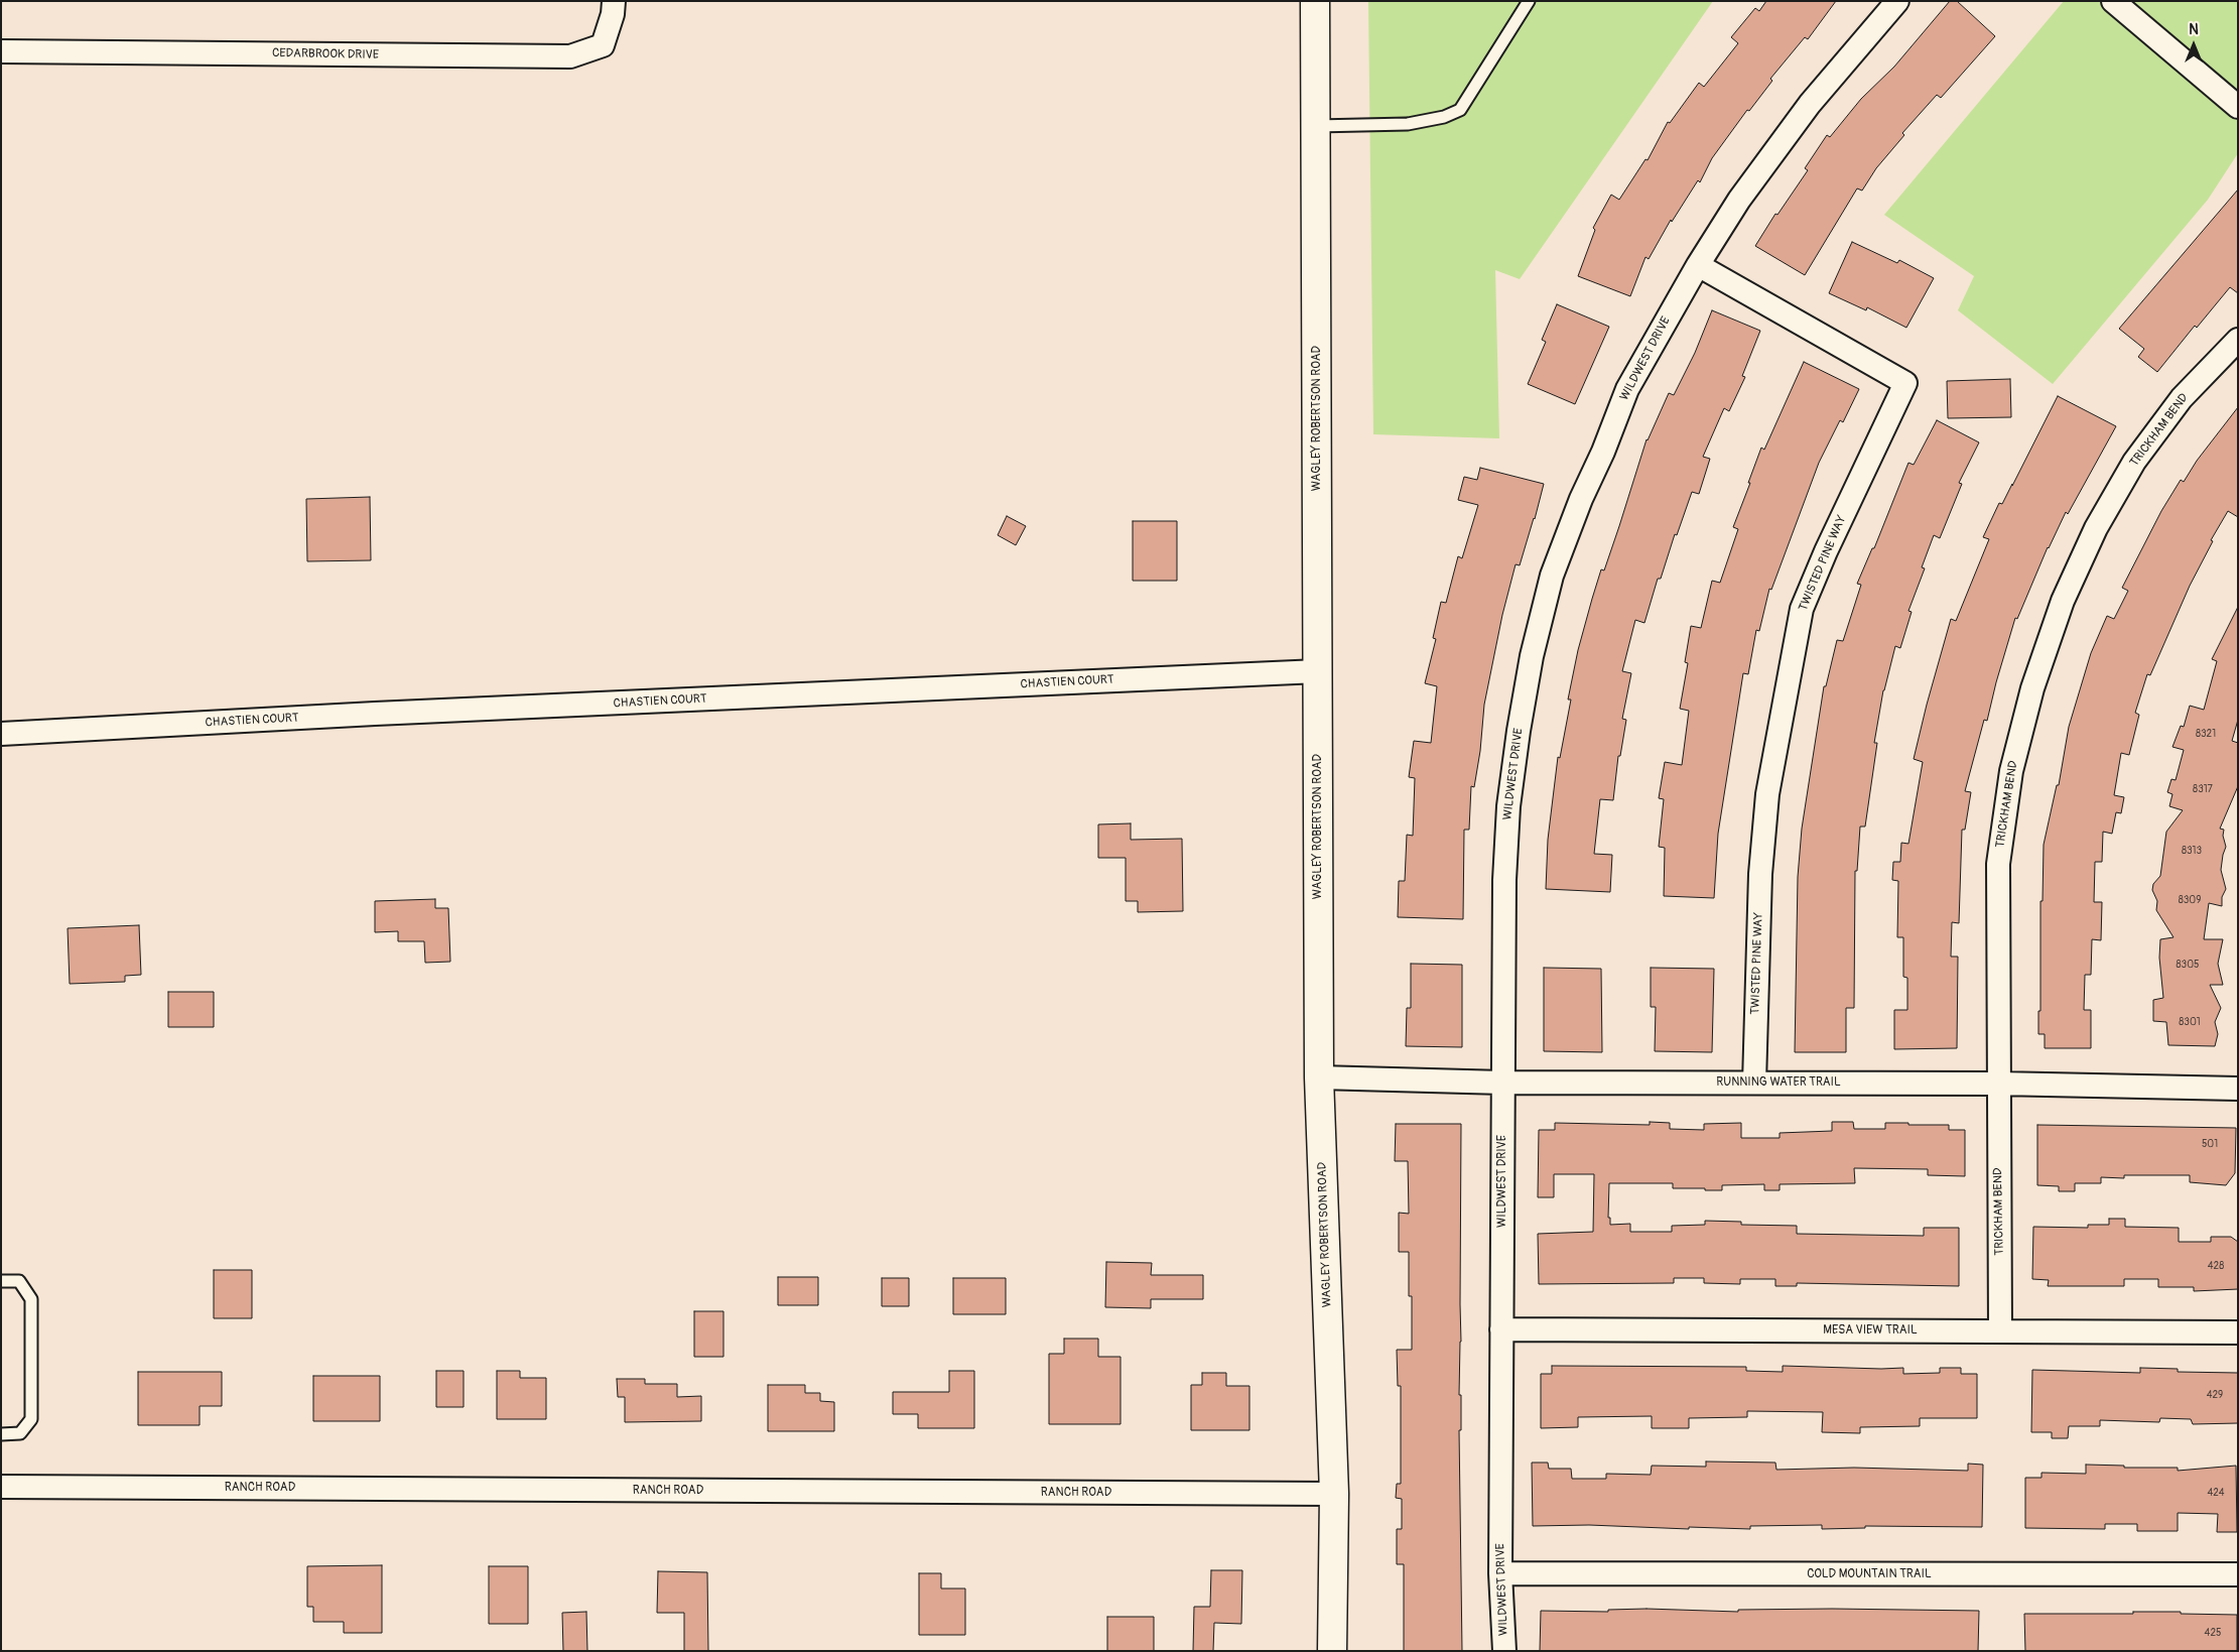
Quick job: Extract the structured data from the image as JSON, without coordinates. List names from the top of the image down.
{
  "streets": {
    "street": [
      "CEDARBROOK DRIVE",
      "WILDWEST DRIVE",
      "WAGLEY ROBERTSON ROAD",
      "TRICKHAM BEND",
      "TWISTED PINE WAY",
      "CHASTIEN COURT",
      "RUNNING WATER TRAIL",
      "MESA VIEW TRAIL",
      "RANCH ROAD",
      "COLD MOUNTAIN TRAIL"
    ]
  },
  "crossings": [
    ["WILDWEST DRIVE", "TWISTED PINE WAY"],
    ["WILDWEST DRIVE", "RUNNING WATER TRAIL"],
    ["WILDWEST DRIVE", "MESA VIEW TRAIL"],
    ["WILDWEST DRIVE", "COLD MOUNTAIN TRAIL"],
    ["WAGLEY ROBERTSON ROAD", "CHASTIEN COURT"],
    ["WAGLEY ROBERTSON ROAD", "RUNNING WATER TRAIL"],
    ["WAGLEY ROBERTSON ROAD", "RANCH ROAD"],
    ["TRICKHAM BEND", "RUNNING WATER TRAIL"],
    ["TRICKHAM BEND", "MESA VIEW TRAIL"],
    ["TWISTED PINE WAY", "RUNNING WATER TRAIL"]
  ],
  "house_numbers": [
    "8321",
    "8317",
    "8313",
    "8309",
    "8305",
    "8301",
    "501",
    "428",
    "429",
    "424",
    "425"
  ],
  "north": "top"
}
